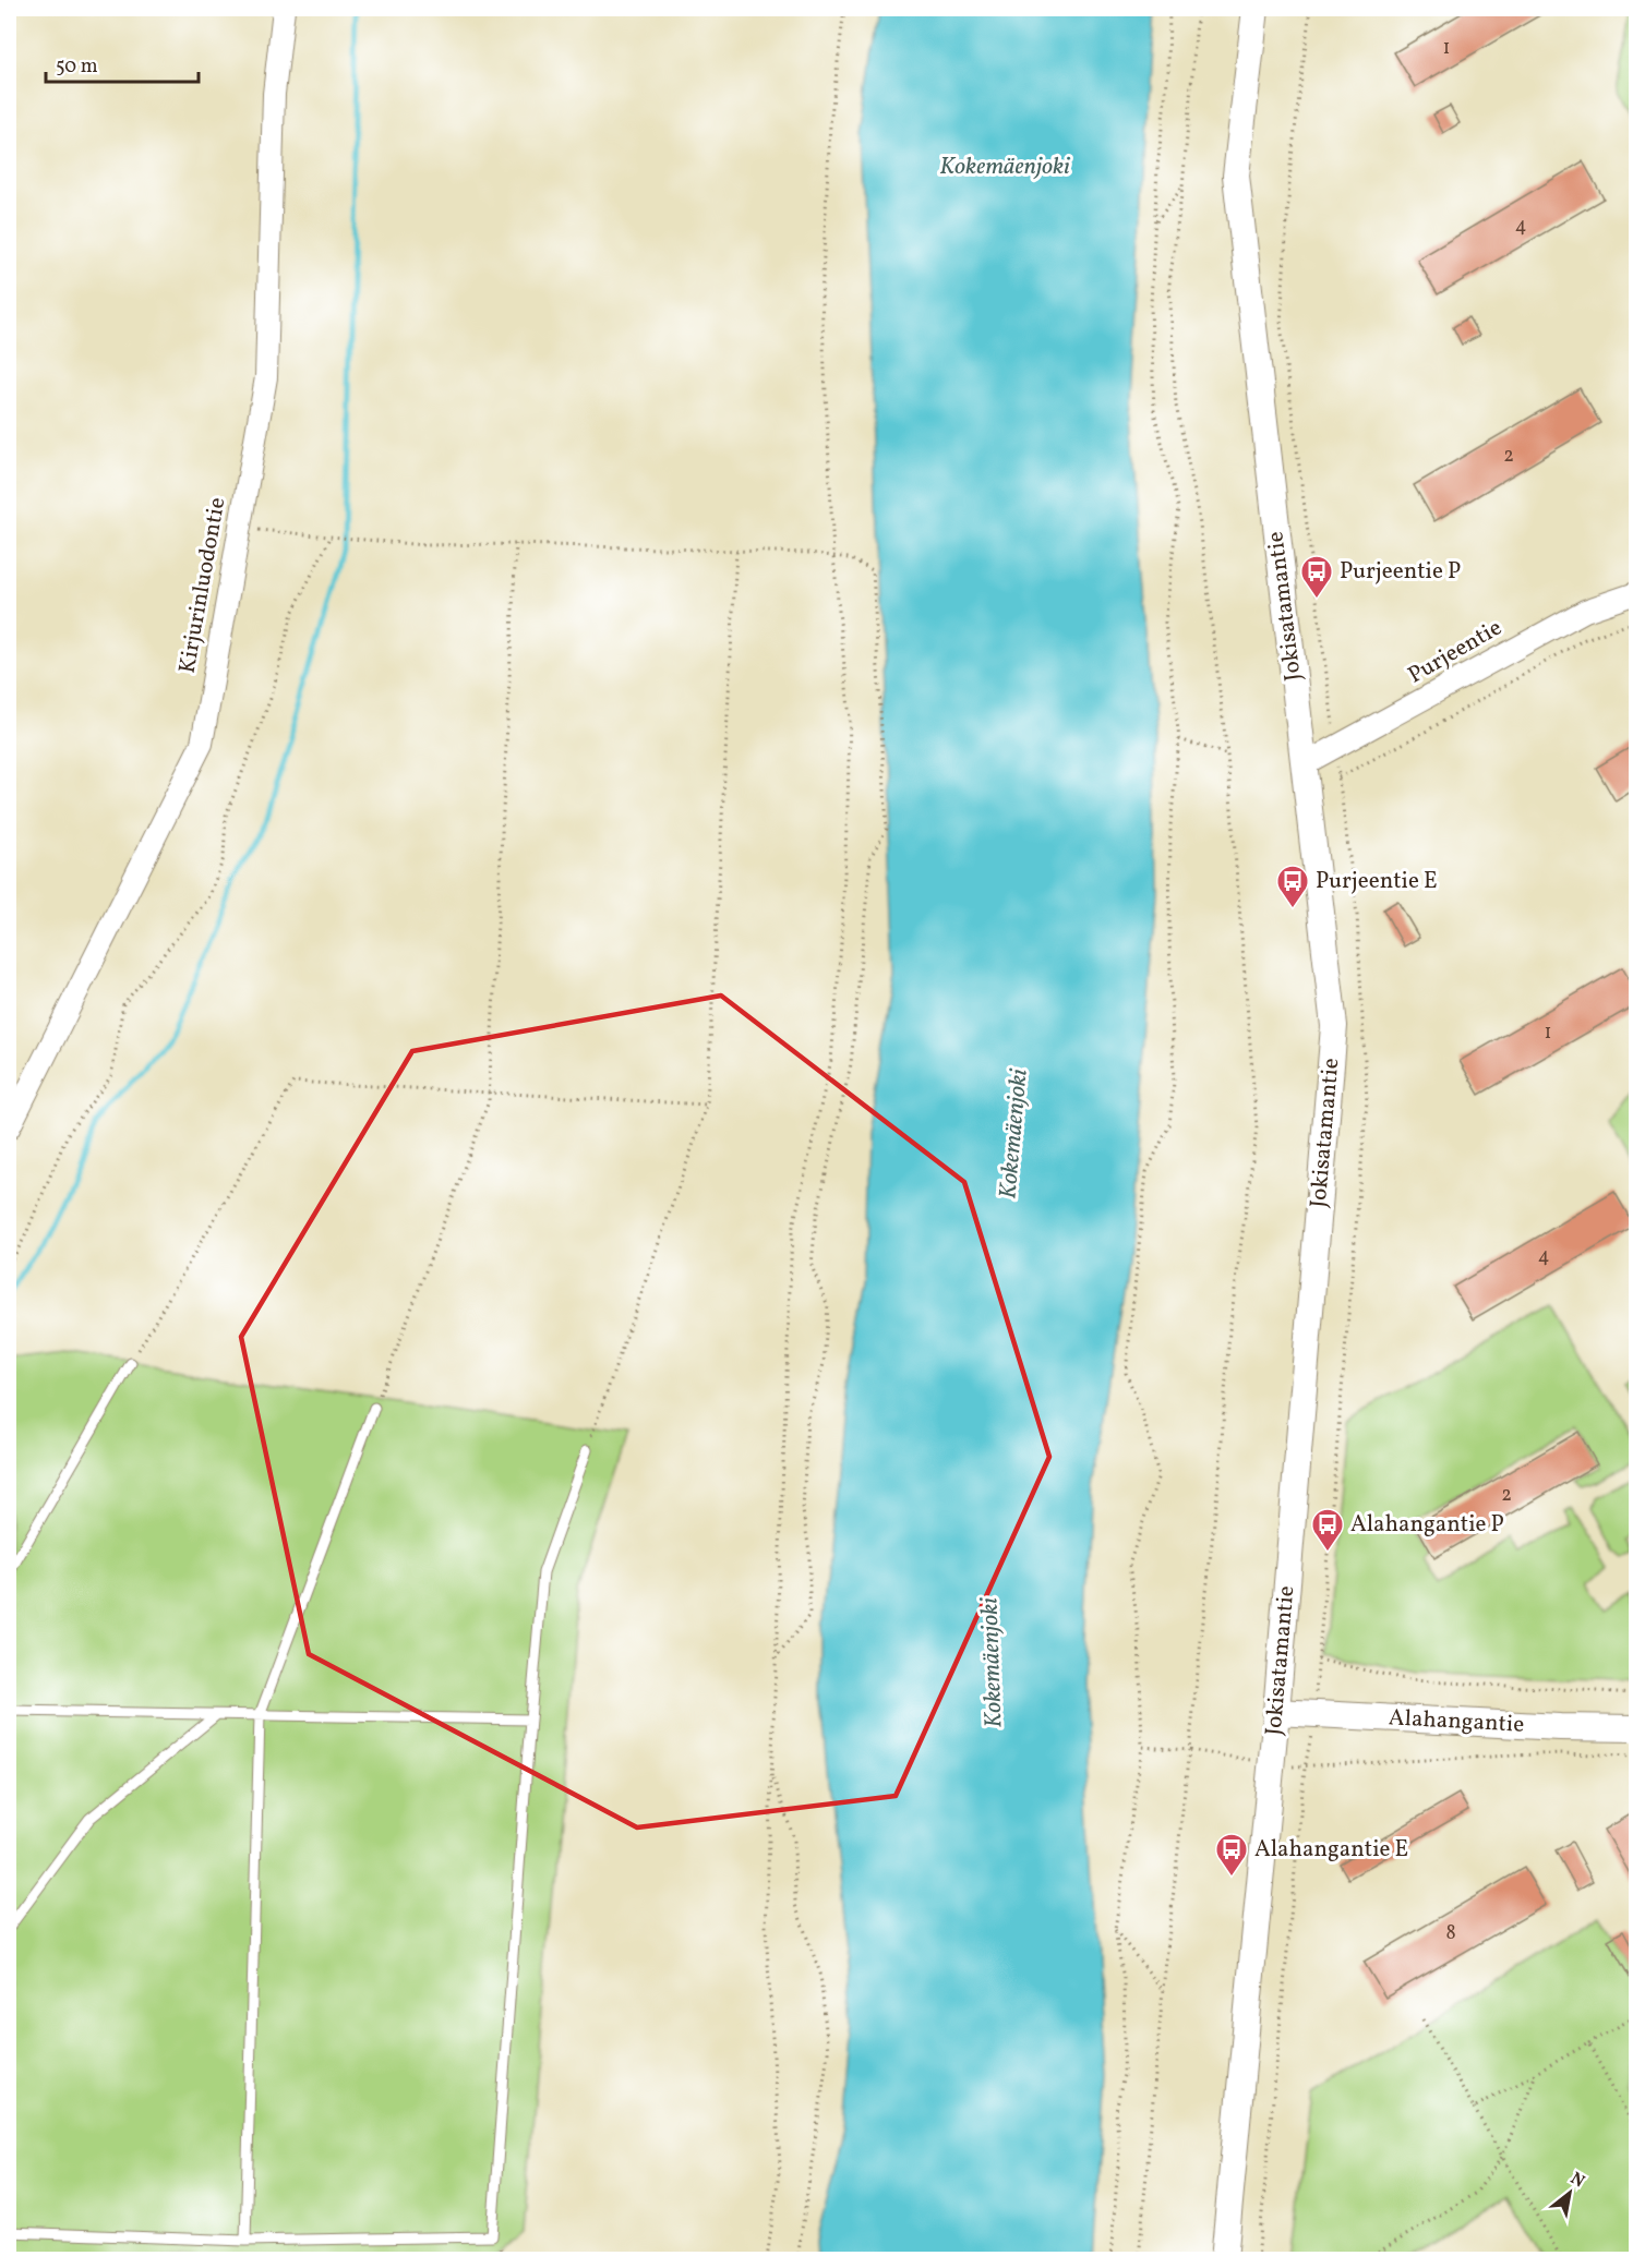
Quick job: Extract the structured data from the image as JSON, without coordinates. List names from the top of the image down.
{
  "streets": {
    "street": [
      "Kirjurinluodontie",
      "Jokisatamantie",
      "Purjeentie",
      "Alahangantie"
    ]
  },
  "crossings": [
    ["Jokisatamantie", "Purjeentie"],
    ["Jokisatamantie", "Alahangantie"]
  ],
  "water": ["Kokemäenjoki"],
  "places": {
    "bus stop": [
      "Purjeentie P",
      "Purjeentie E",
      "Alahangantie P",
      "Alahangantie E"
    ]
  },
  "house_numbers": [
    "1",
    "4",
    "2",
    "1",
    "4",
    "2",
    "8"
  ],
  "scale_bar": "50 m",
  "north": "top right"
}
